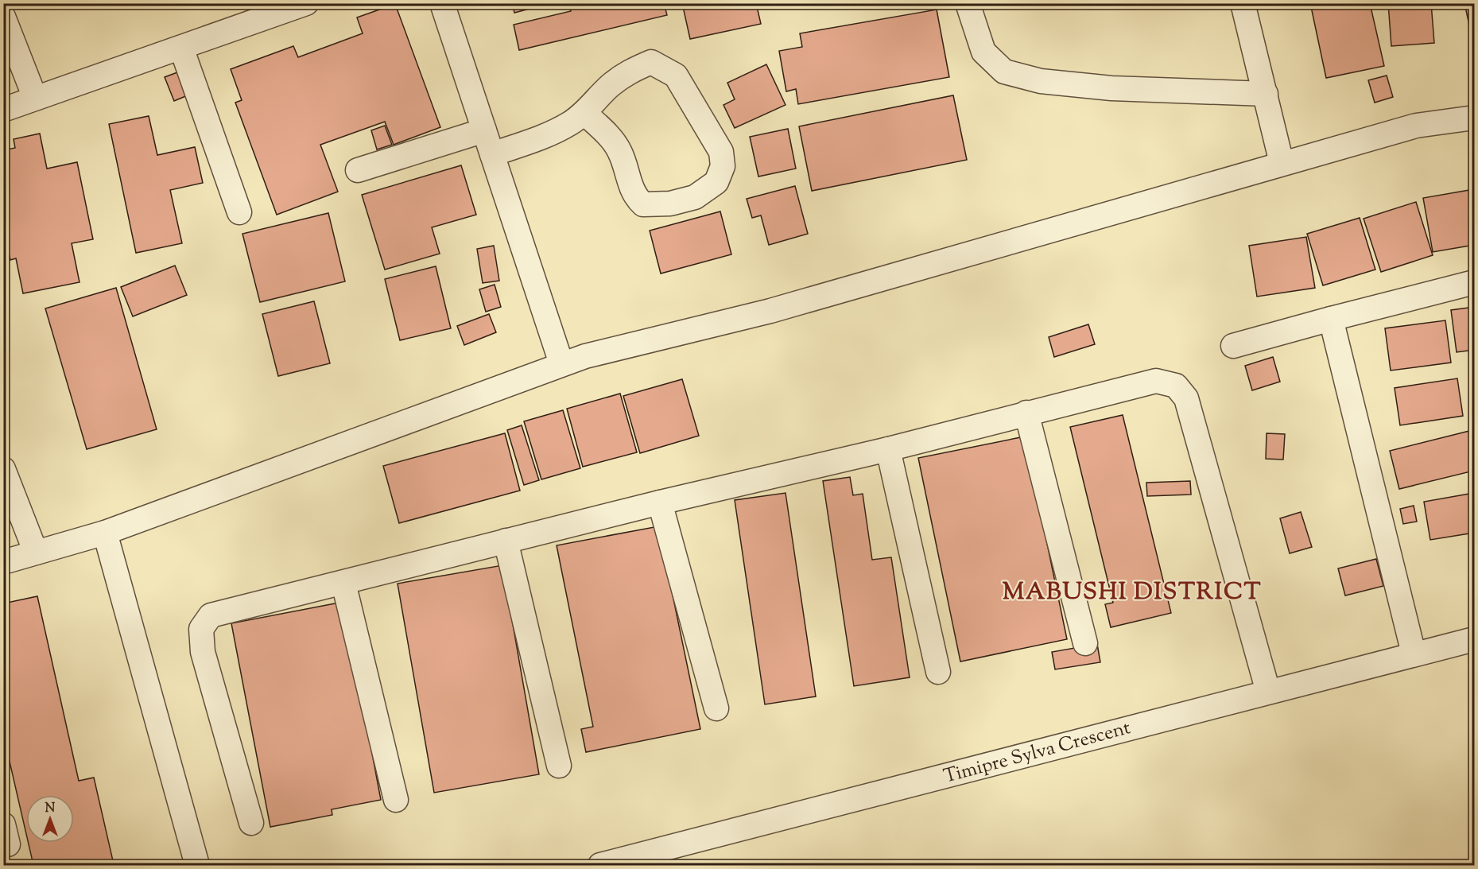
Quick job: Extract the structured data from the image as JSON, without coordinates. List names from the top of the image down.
{
  "streets": {
    "street": ["Timipre Sylva Crescent"]
  },
  "districts": ["MABUSHI DISTRICT"],
  "north": "top"
}
